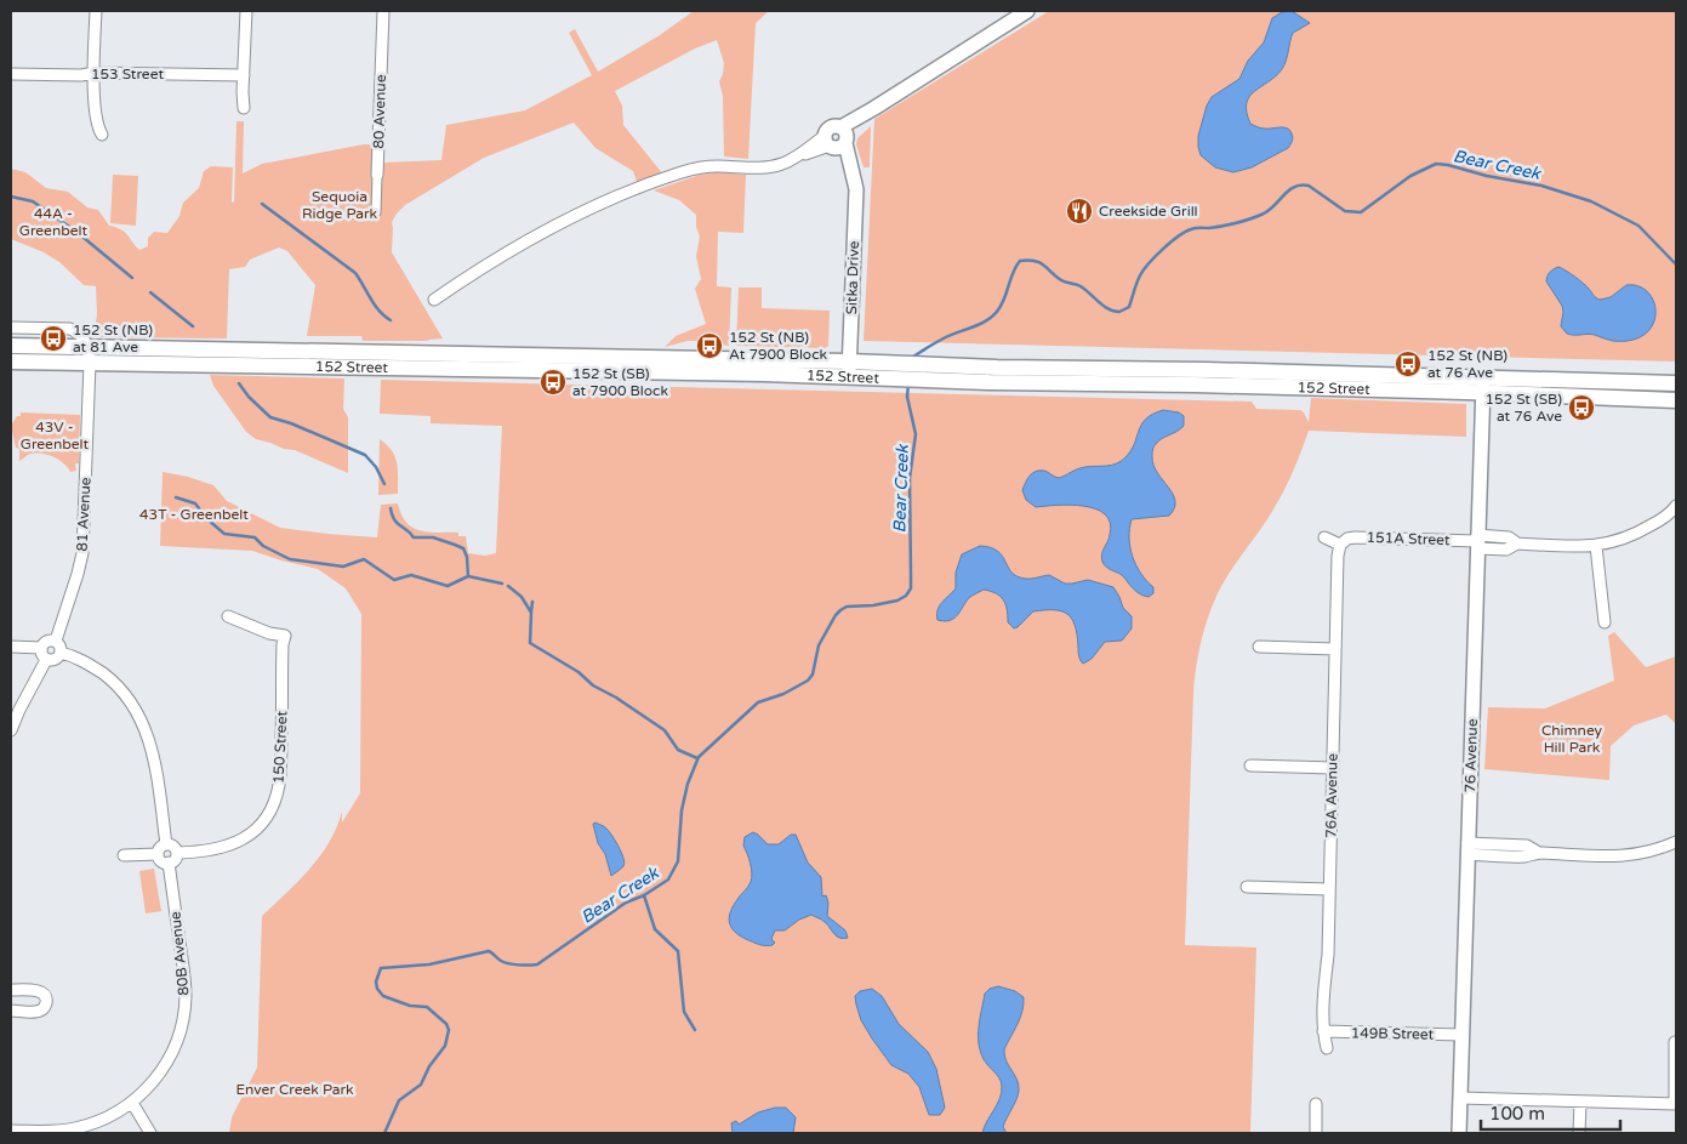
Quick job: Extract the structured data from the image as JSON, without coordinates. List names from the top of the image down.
{
  "streets": {
    "main road": ["152 Street"],
    "street": [
      "153 Street",
      "80 Avenue",
      "Sitka Drive",
      "81 Avenue",
      "151A Street",
      "150 Street",
      "76 Avenue",
      "76A Avenue",
      "80B Avenue",
      "149B Street"
    ]
  },
  "crossings": [
    ["Sitka Drive", "152 Street"],
    ["152 Street", "81 Avenue"],
    ["152 Street", "76 Avenue"],
    ["151A Street", "76 Avenue"],
    ["151A Street", "76A Avenue"],
    ["150 Street", "80B Avenue"],
    ["76 Avenue", "149B Street"],
    ["76A Avenue", "149B Street"]
  ],
  "water": ["Bear Creek"],
  "parks": [
    "Sequoia Ridge Park",
    "44A - Greenbelt",
    "43V - Greenbelt",
    "43T - Greenbelt",
    "Chimney Hill Park",
    "Enver Creek Park"
  ],
  "places": {
    "restaurant": ["Creekside Grill"],
    "bus stop": [
      "152 St (NB) at 81 Ave",
      "152 St (NB) At 7900 Block",
      "152 St (NB) at 76 Ave",
      "152 St (SB) at 7900 Block",
      "152 St (SB) at 76 Ave"
    ]
  },
  "scale_bar": "100 m"
}
